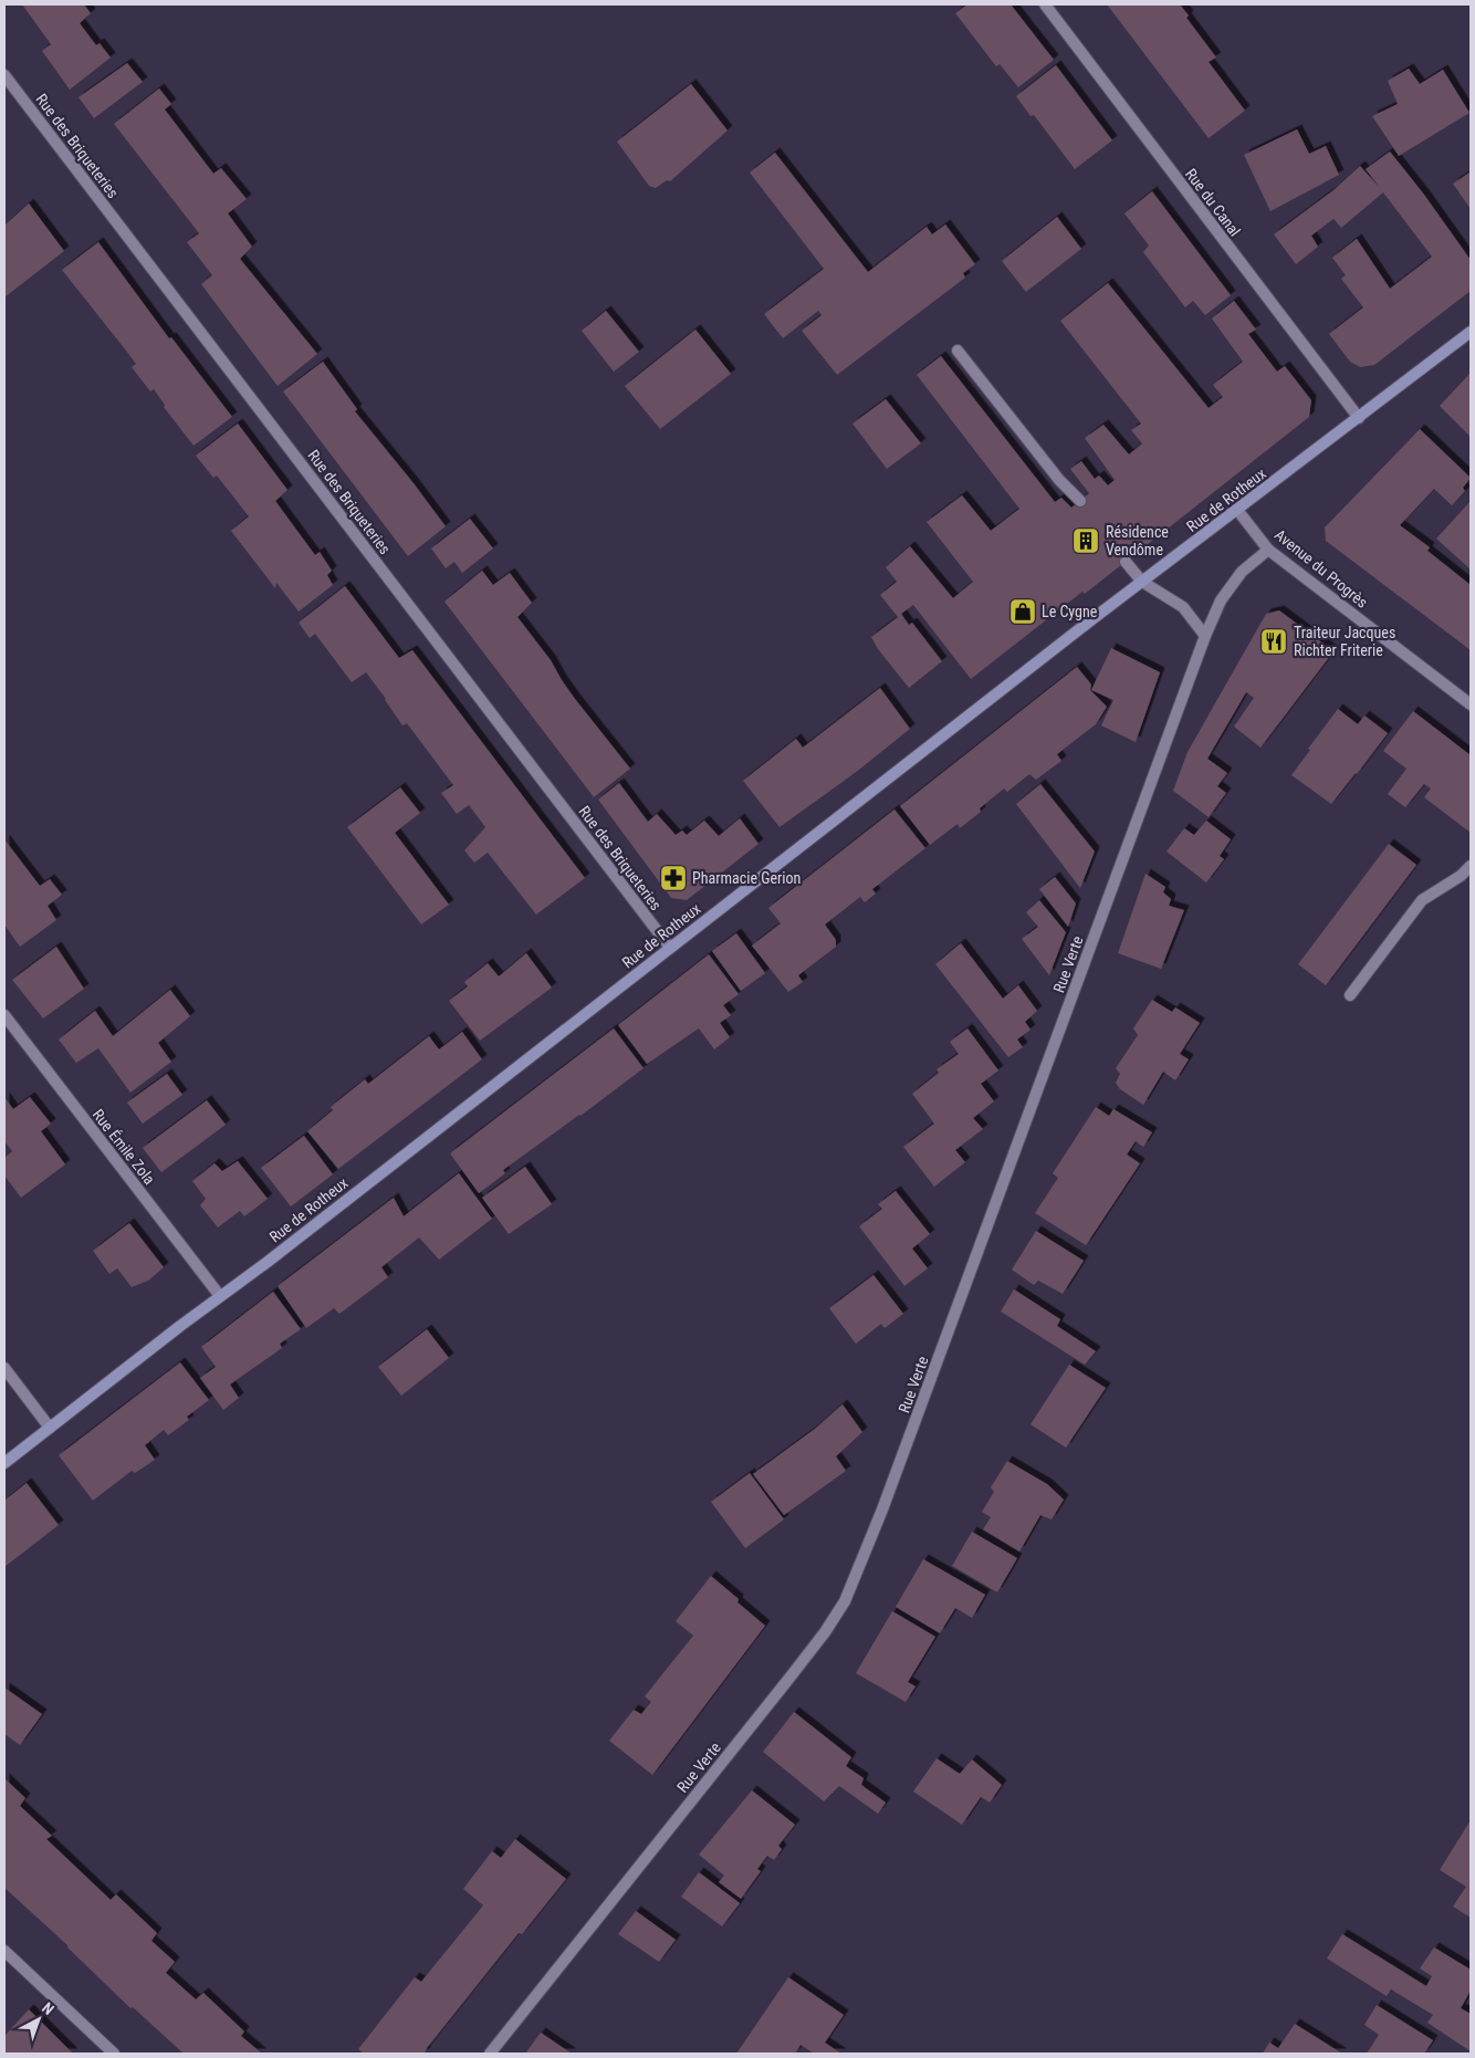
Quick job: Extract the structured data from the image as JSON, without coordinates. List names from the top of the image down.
{
  "streets": {
    "street": [
      "Rue des Briqueteries",
      "Rue du Canal",
      "Rue de Rotheux",
      "Avenue du Progrès",
      "Rue Verte",
      "Rue Émile Zola"
    ]
  },
  "crossings": [
    ["Rue des Briqueteries", "Rue de Rotheux"],
    ["Rue du Canal", "Rue de Rotheux"],
    ["Rue de Rotheux", "Avenue du Progrès"],
    ["Rue de Rotheux", "Rue Émile Zola"],
    ["Avenue du Progrès", "Rue Verte"]
  ],
  "places": {
    "building": ["Résidence Vendôme"],
    "shop": ["Le Cygne"],
    "restaurant": ["Traiteur Jacques Richter Friterie"],
    "pharmacy": ["Pharmacie Gerion"]
  },
  "north": "top right"
}
